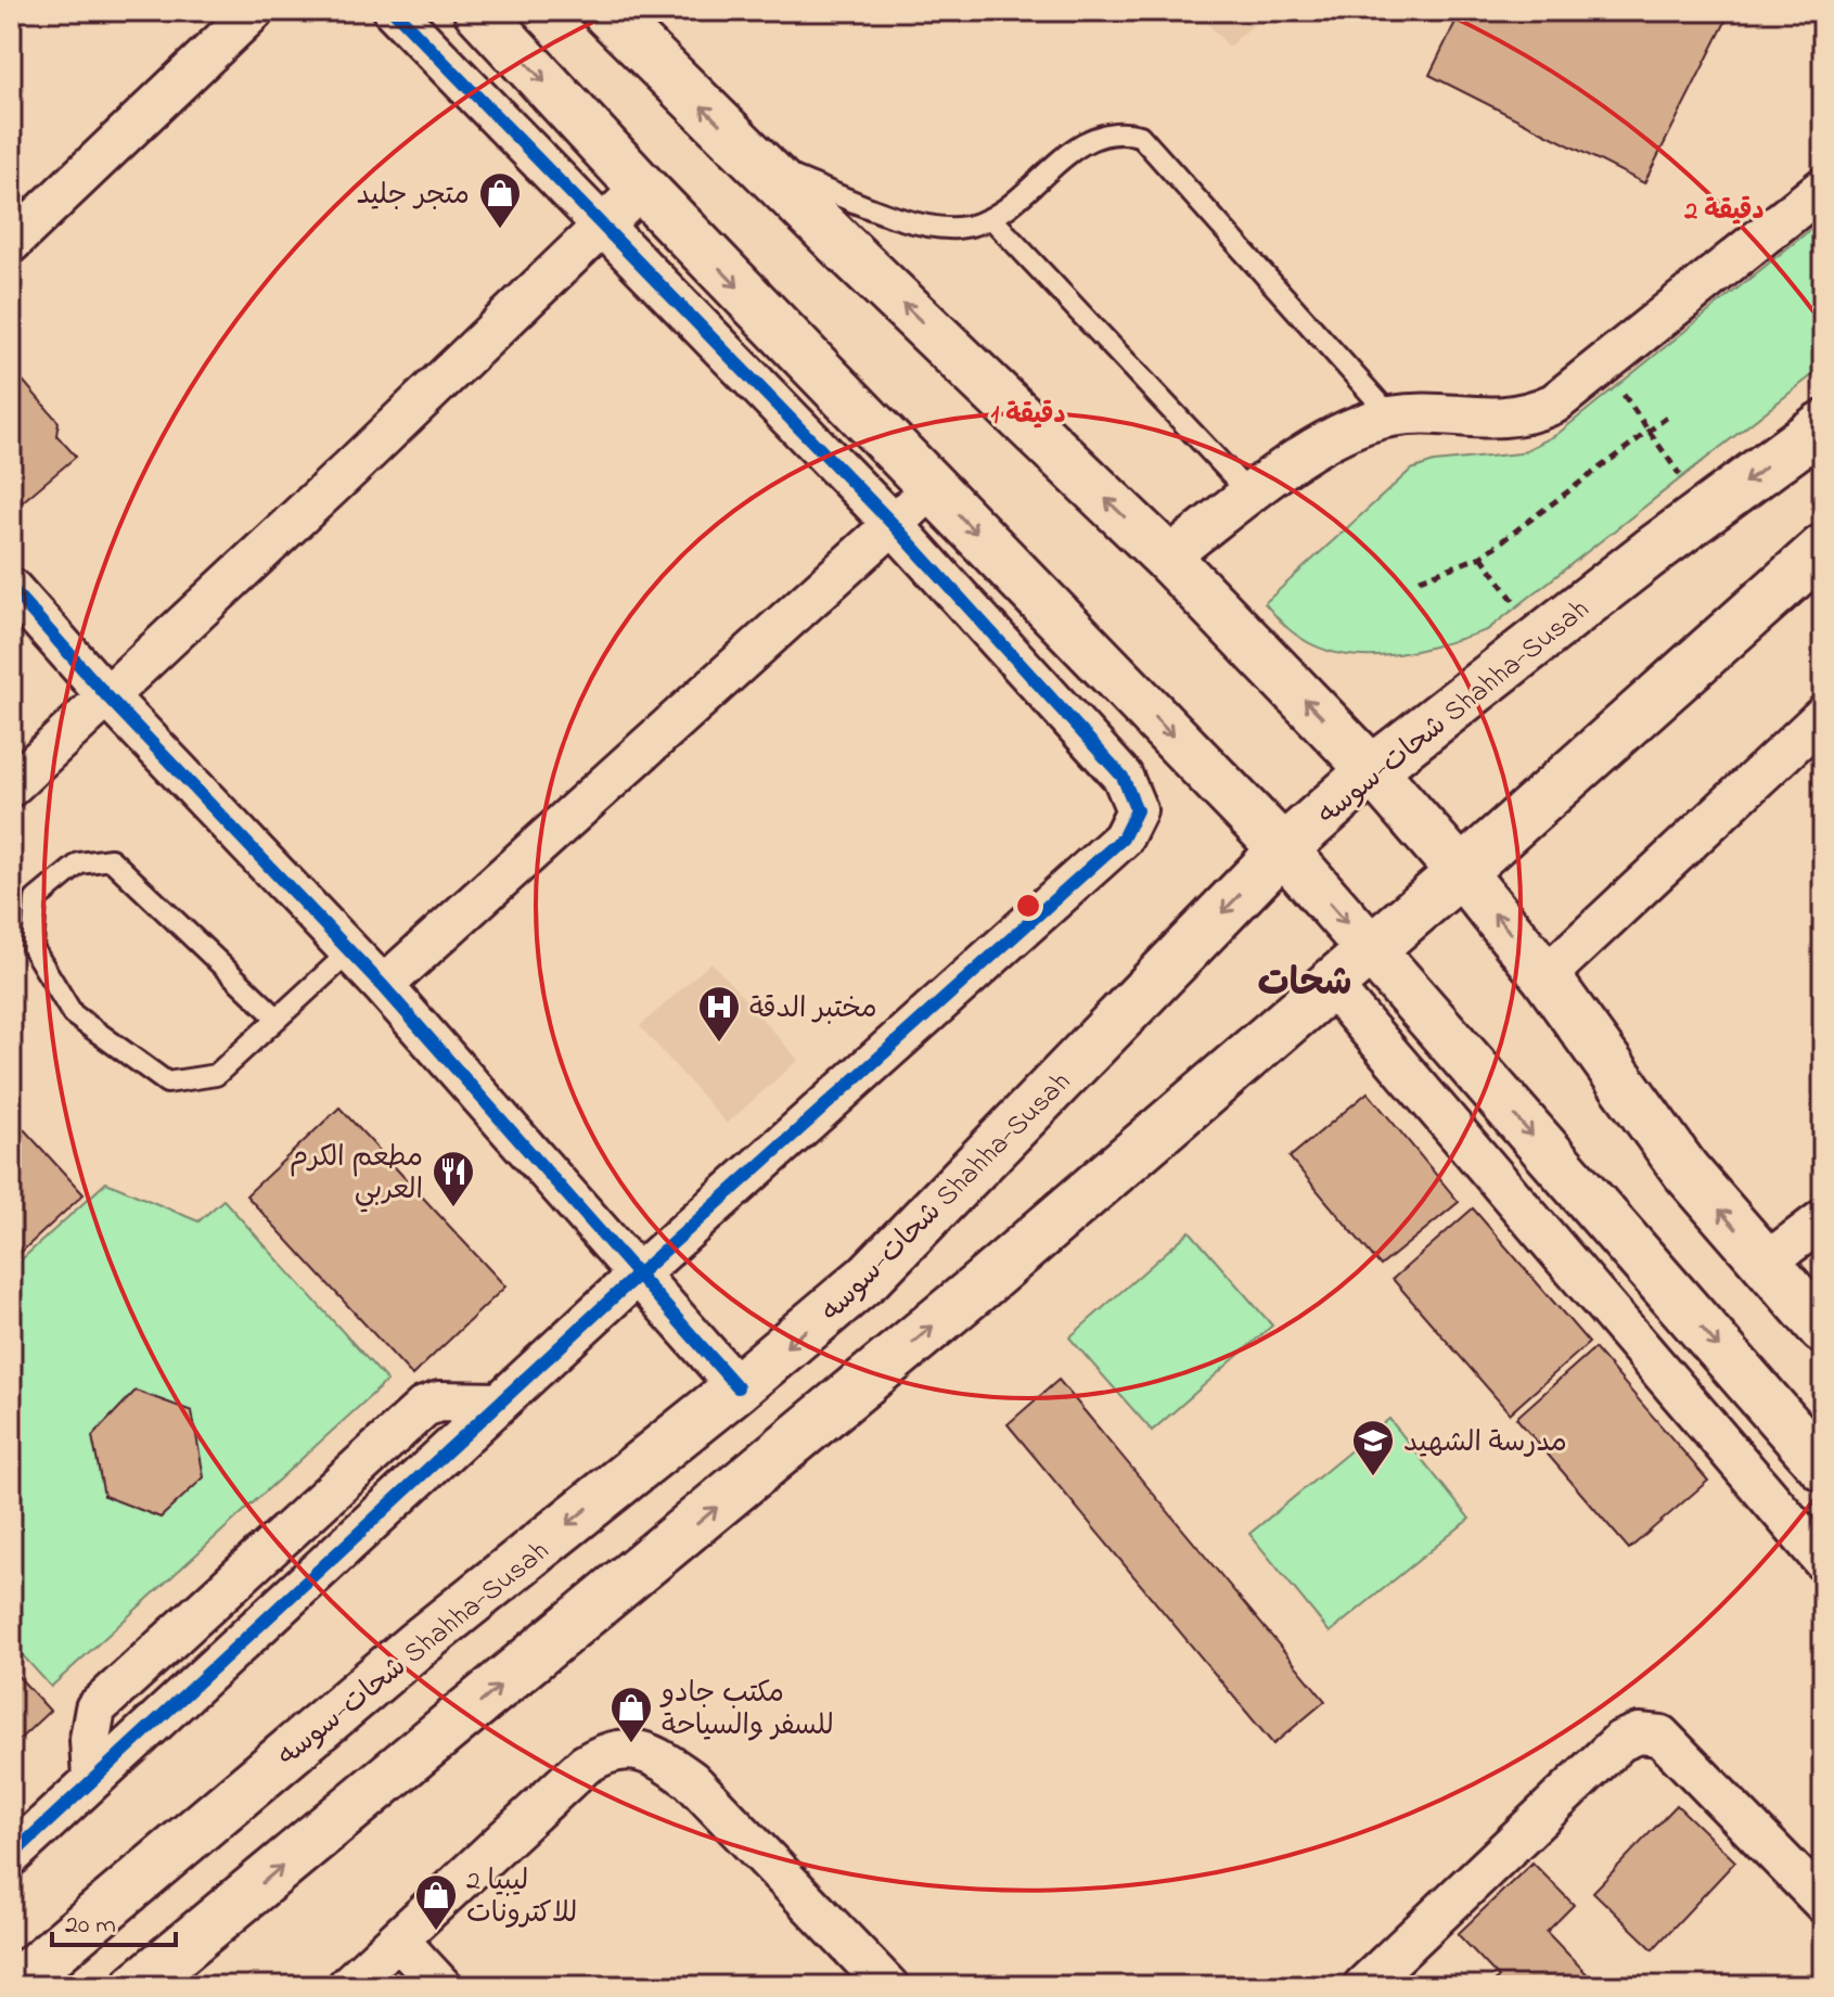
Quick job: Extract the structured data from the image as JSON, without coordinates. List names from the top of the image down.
{
  "streets": {
    "main road": ["شحات-سوسه Shahha-Susah"]
  },
  "districts": ["شحات"],
  "places": {
    "shop": ["متجر جليد", "مكتب جادو للسفر والسياحة", "ليبيا 2 للاكترونات"],
    "hospital": ["مختبر الدقة"],
    "restaurant": ["مطعم الكرم العربي"],
    "school or university": ["مدرسة الشهيد"]
  },
  "scale_bar": "20 m",
  "rings": ["2 دقيقة", "1 دقيقة"]
}
